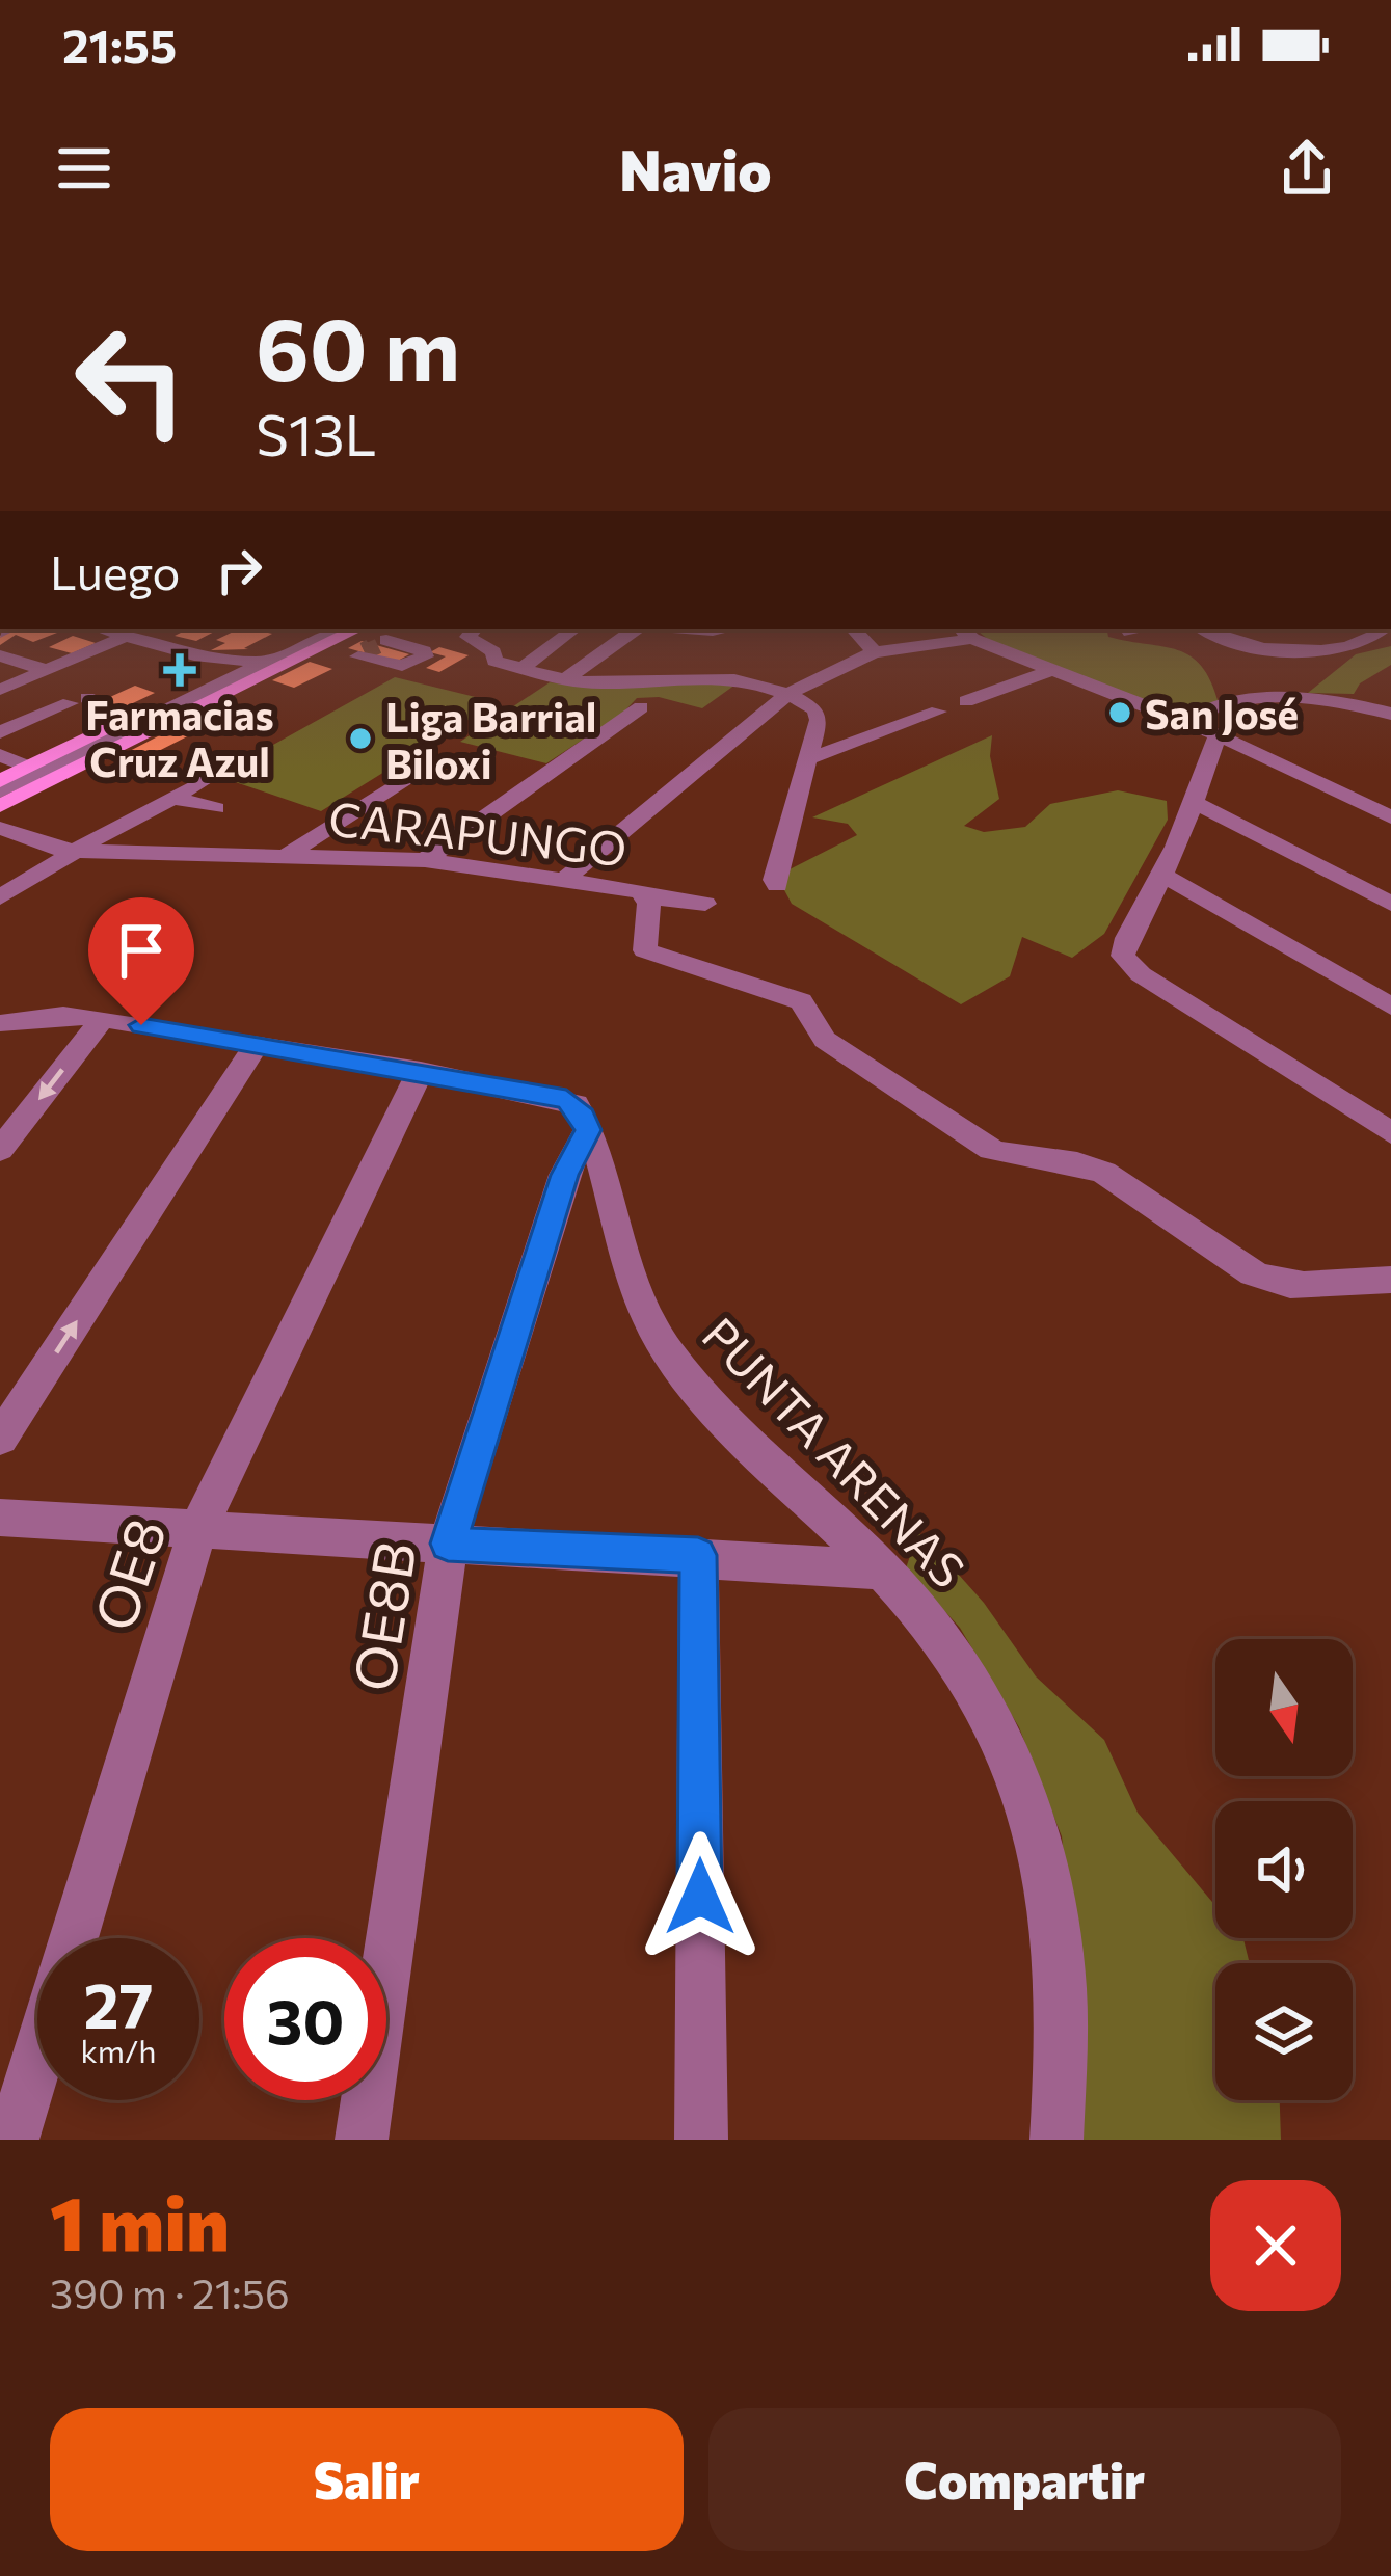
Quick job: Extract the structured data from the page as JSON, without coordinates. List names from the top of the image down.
{
  "streets": {
    "street": [
      "CARAPUNGO",
      "PUNTA ARENAS",
      "OE8",
      "OE8B"
    ]
  },
  "crossings": [
    ["PUNTA ARENAS", "OE8B"]
  ],
  "places": {
    "health": ["Farmacias Cruz Azul"],
    "other": ["San José", "Liga Barrial Biloxi"]
  },
  "north": "bottom",
  "page": {
    "status": "21:55",
    "header": "Navio",
    "turn": ["60 m", "S13L"],
    "then": "Luego",
    "speed": "27 km/h",
    "limit": "30",
    "heading": ["1 min", "390 m · 21:56"],
    "buttons": ["Salir", "Compartir"]
  }
}
